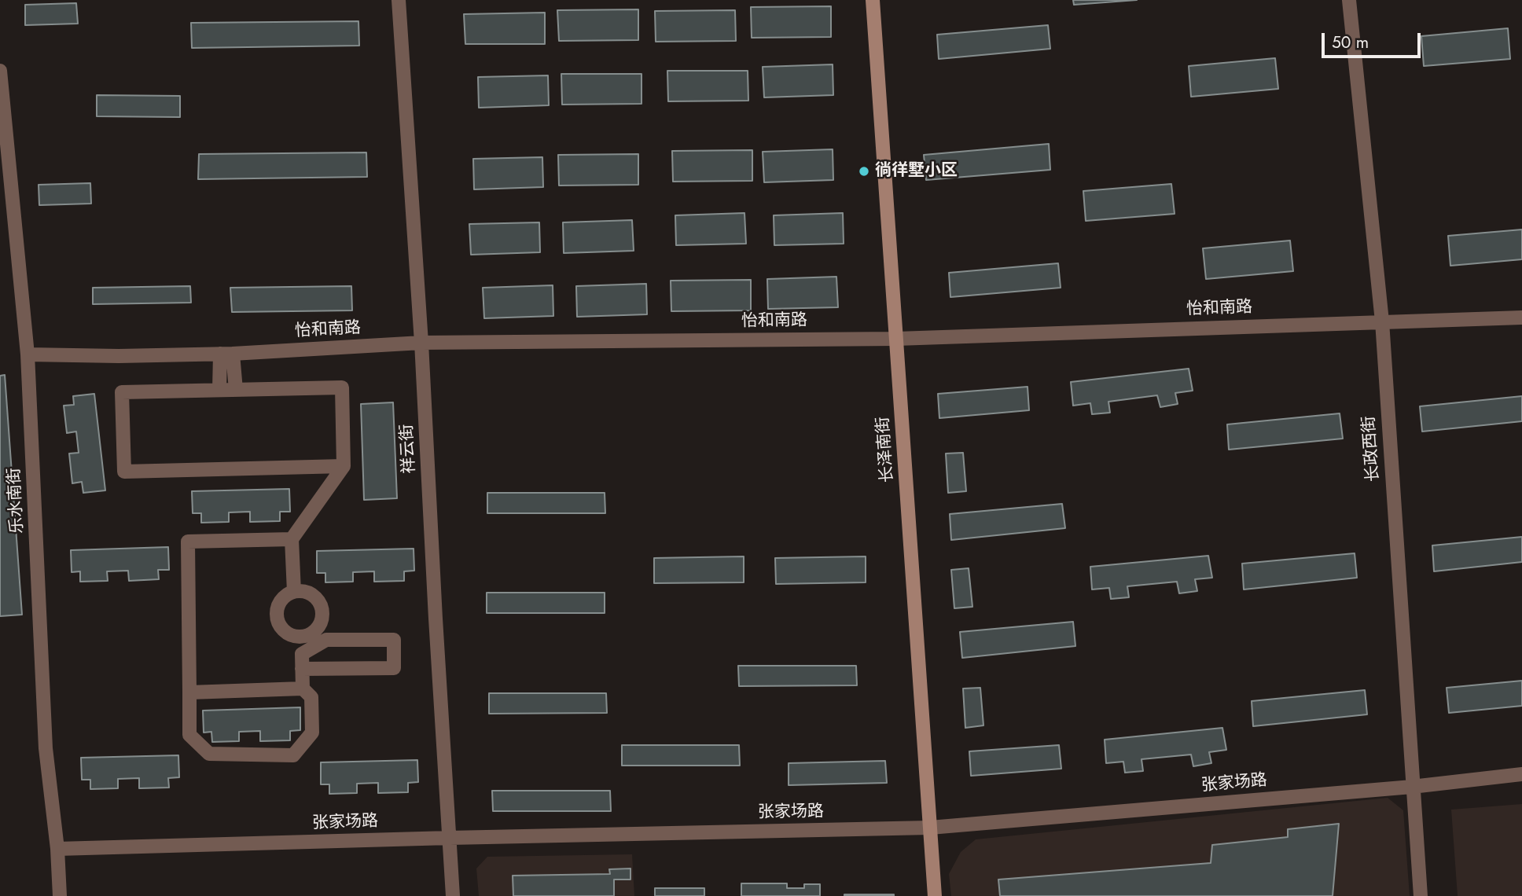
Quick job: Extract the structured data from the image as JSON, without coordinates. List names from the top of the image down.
{
  "streets": {
    "street": [
      "怡和南路",
      "祥云街",
      "长政西街",
      "长泽南街",
      "乐水南街",
      "张家场路"
    ]
  },
  "crossings": [
    ["怡和南路", "祥云街"],
    ["怡和南路", "长政西街"],
    ["怡和南路", "长泽南街"],
    ["怡和南路", "乐水南街"],
    ["祥云街", "张家场路"],
    ["长政西街", "张家场路"],
    ["长泽南街", "张家场路"],
    ["乐水南街", "张家场路"]
  ],
  "places": ["徜徉墅小区"],
  "scale_bar": "50 m"
}
